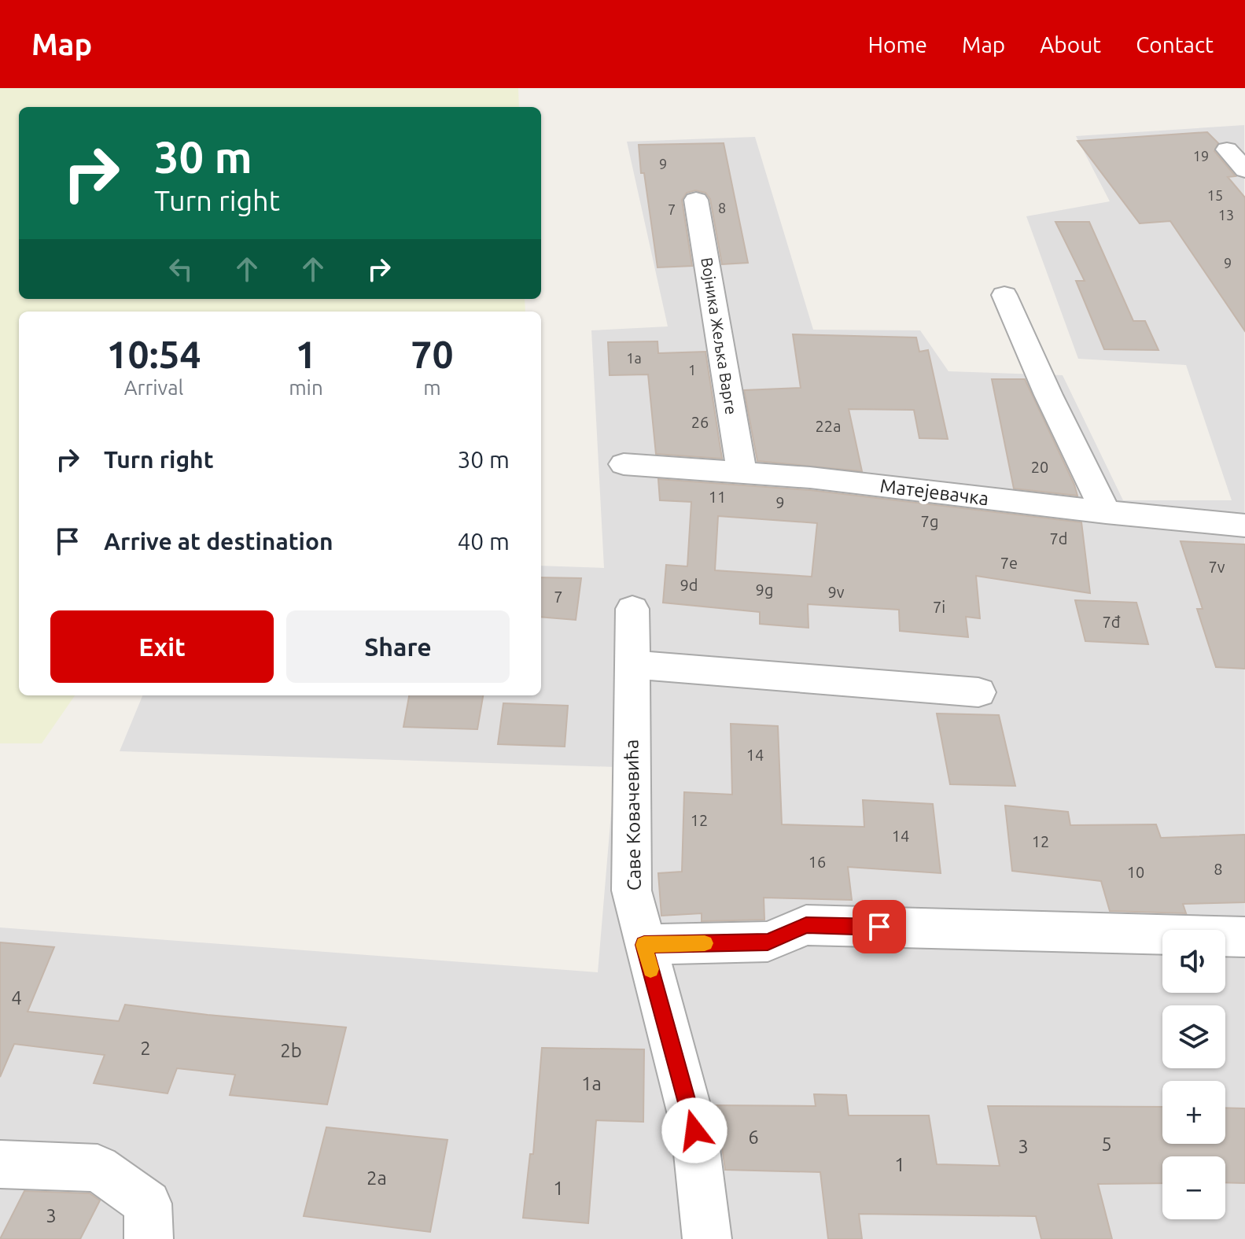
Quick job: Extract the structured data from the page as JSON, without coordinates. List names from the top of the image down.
{
  "streets": {
    "street": ["Војника Жељка Варге", "Матејевачка", "Саве Ковачевића"]
  },
  "crossings": [
    ["Војника Жељка Варге", "Матејевачка"]
  ],
  "house_numbers": [
    "19",
    "9",
    "15",
    "8",
    "7",
    "13",
    "9",
    "1a",
    "1",
    "26",
    "22a",
    "20",
    "11",
    "9",
    "7g",
    "7d",
    "7e",
    "7v",
    "9d",
    "9g",
    "9v",
    "7",
    "7i",
    "7đ",
    "14",
    "12",
    "14",
    "12",
    "16",
    "8",
    "10",
    "4",
    "2",
    "2b",
    "1a",
    "6",
    "5",
    "3",
    "1",
    "2a",
    "1",
    "3"
  ],
  "page": {
    "header": "Map",
    "nav": [
      "Home",
      "Map",
      "About",
      "Contact"
    ],
    "turn": ["30 m", "Turn right"],
    "eta": [
      "10:54",
      "Arrival",
      "1",
      "min",
      "70",
      "m"
    ],
    "list": [
      {
        "name": "Turn right",
        "value": "30 m"
      },
      {
        "name": "Arrive at destination",
        "value": "40 m"
      }
    ],
    "buttons": ["Exit", "Share"],
    "map_buttons": ["+", "−"]
  }
}
